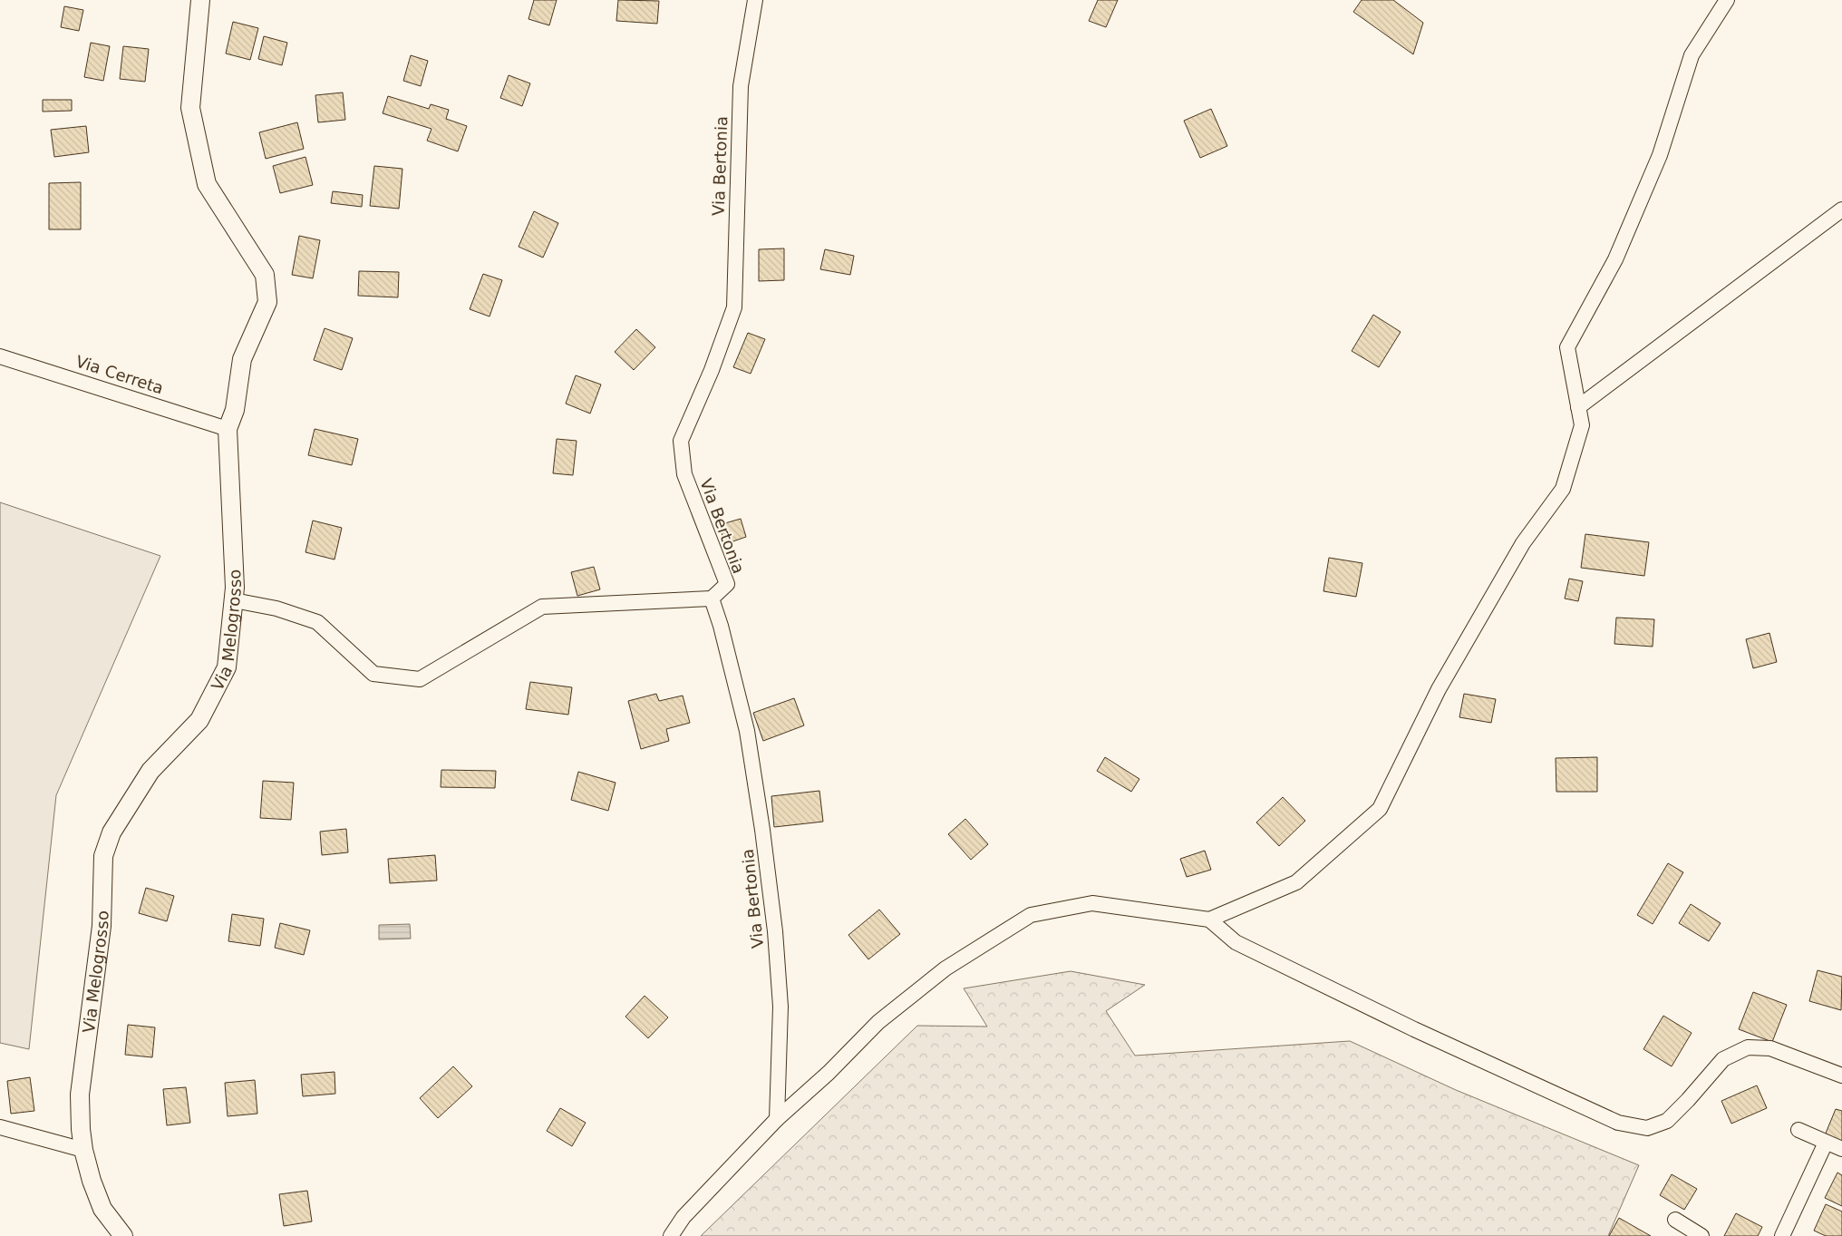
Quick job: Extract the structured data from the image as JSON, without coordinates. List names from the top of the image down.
{
  "streets": {
    "street": ["Via Bertonia", "Via Cerreta", "Via Melogrosso"]
  },
  "crossings": [
    ["Via Cerreta", "Via Melogrosso"]
  ]
}
